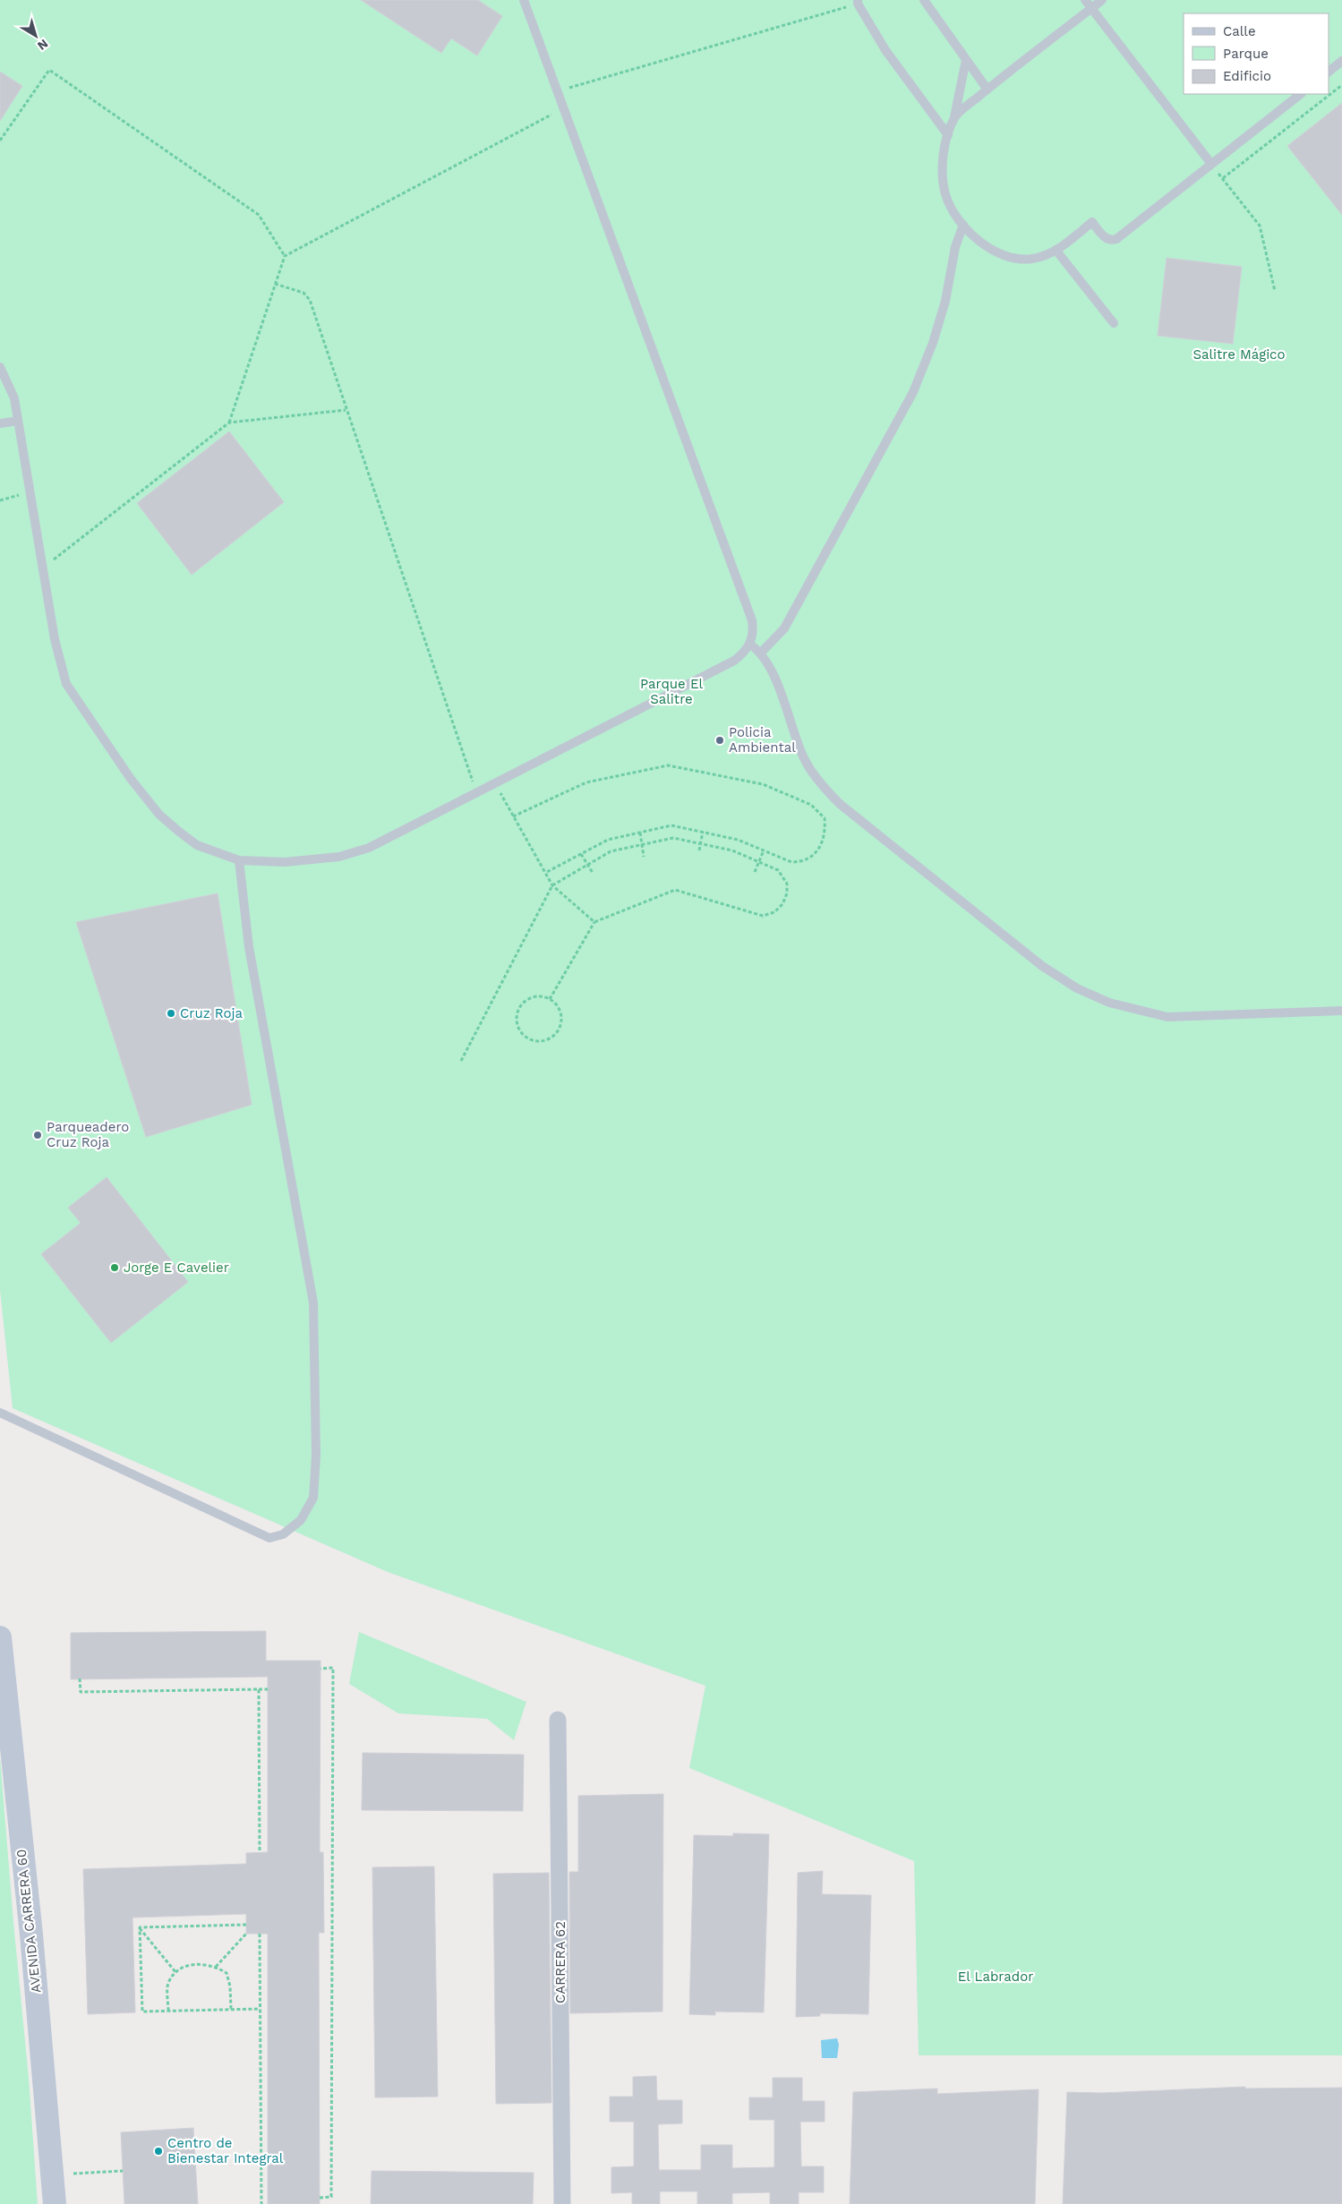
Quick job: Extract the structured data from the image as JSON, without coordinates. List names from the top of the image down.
{
  "streets": {
    "main road": ["AVENIDA CARRERA 60"],
    "street": ["CARRERA 62"]
  },
  "parks": ["Salitre Mágico", "Parque El Salitre", "El Labrador"],
  "places": [
    "Policia Ambiental",
    "Cruz Roja",
    "Parqueadero Cruz Roja",
    "Jorge E Cavelier",
    "Centro de Bienestar Integral"
  ],
  "legend": ["Calle", "Parque", "Edificio"],
  "north": "bottom right"
}
